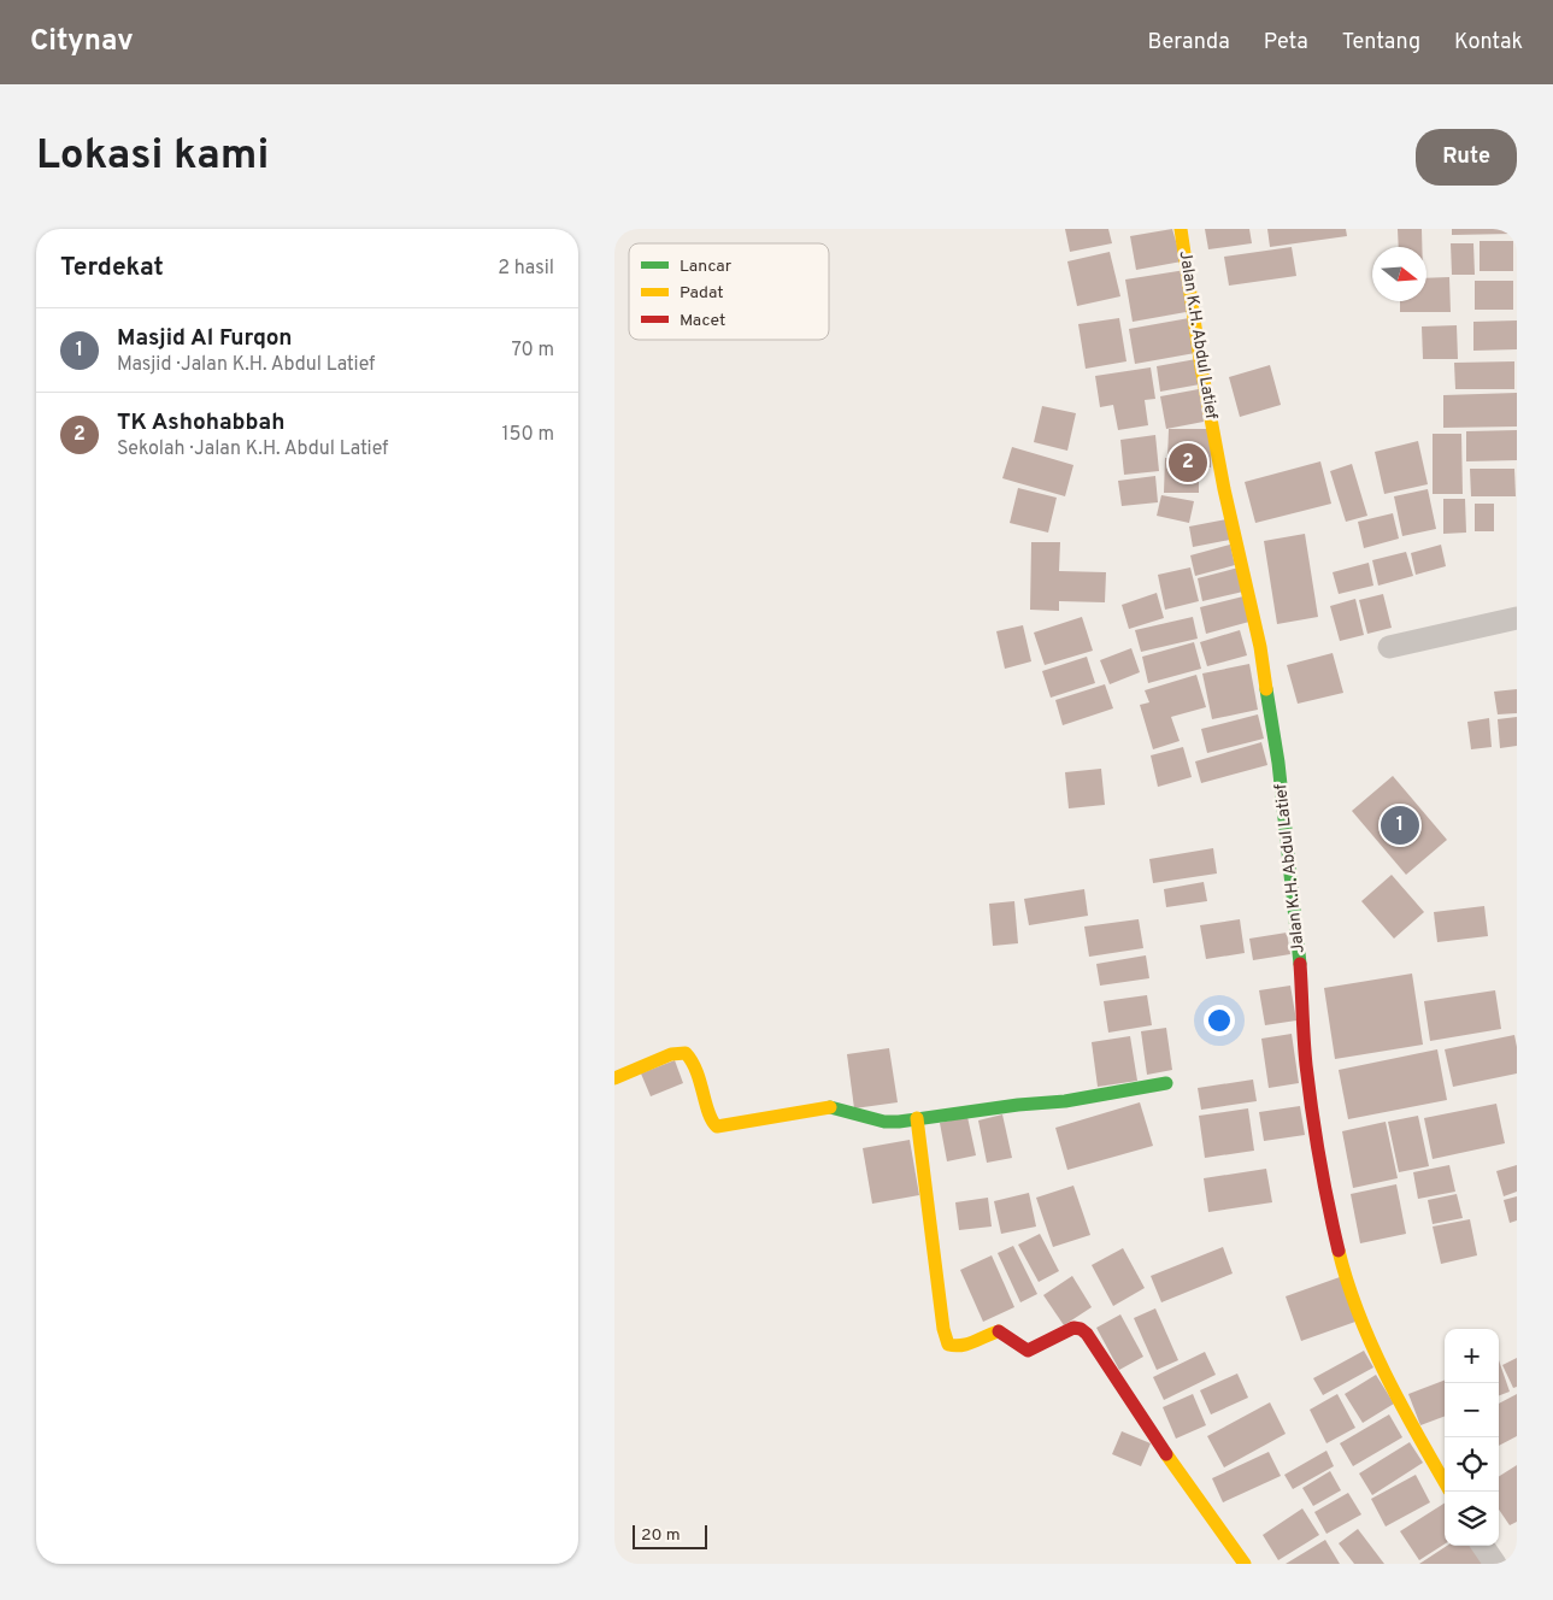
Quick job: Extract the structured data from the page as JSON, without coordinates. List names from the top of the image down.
{
  "streets": {
    "street": ["Jalan K.H. Abdul Latief"]
  },
  "legend": ["Lancar", "Padat", "Macet"],
  "scale_bar": "20 m",
  "north": "right",
  "page": {
    "header": "Citynav",
    "nav": [
      "Beranda",
      "Peta",
      "Tentang",
      "Kontak"
    ],
    "buttons": "Rute",
    "title": "Lokasi kami",
    "heading": ["Terdekat", "2 hasil"],
    "list": [
      {
        "mark": "1",
        "name": "Masjid Al Furqon",
        "note": "Masjid · Jalan K.H. Abdul Latief",
        "value": "70 m"
      },
      {
        "mark": "2",
        "name": "TK Ashohabbah",
        "note": "Sekolah · Jalan K.H. Abdul Latief",
        "value": "150 m"
      }
    ],
    "pins": ["2", "1"],
    "map_buttons": ["+", "−"],
    "scale": "20 m"
  }
}
